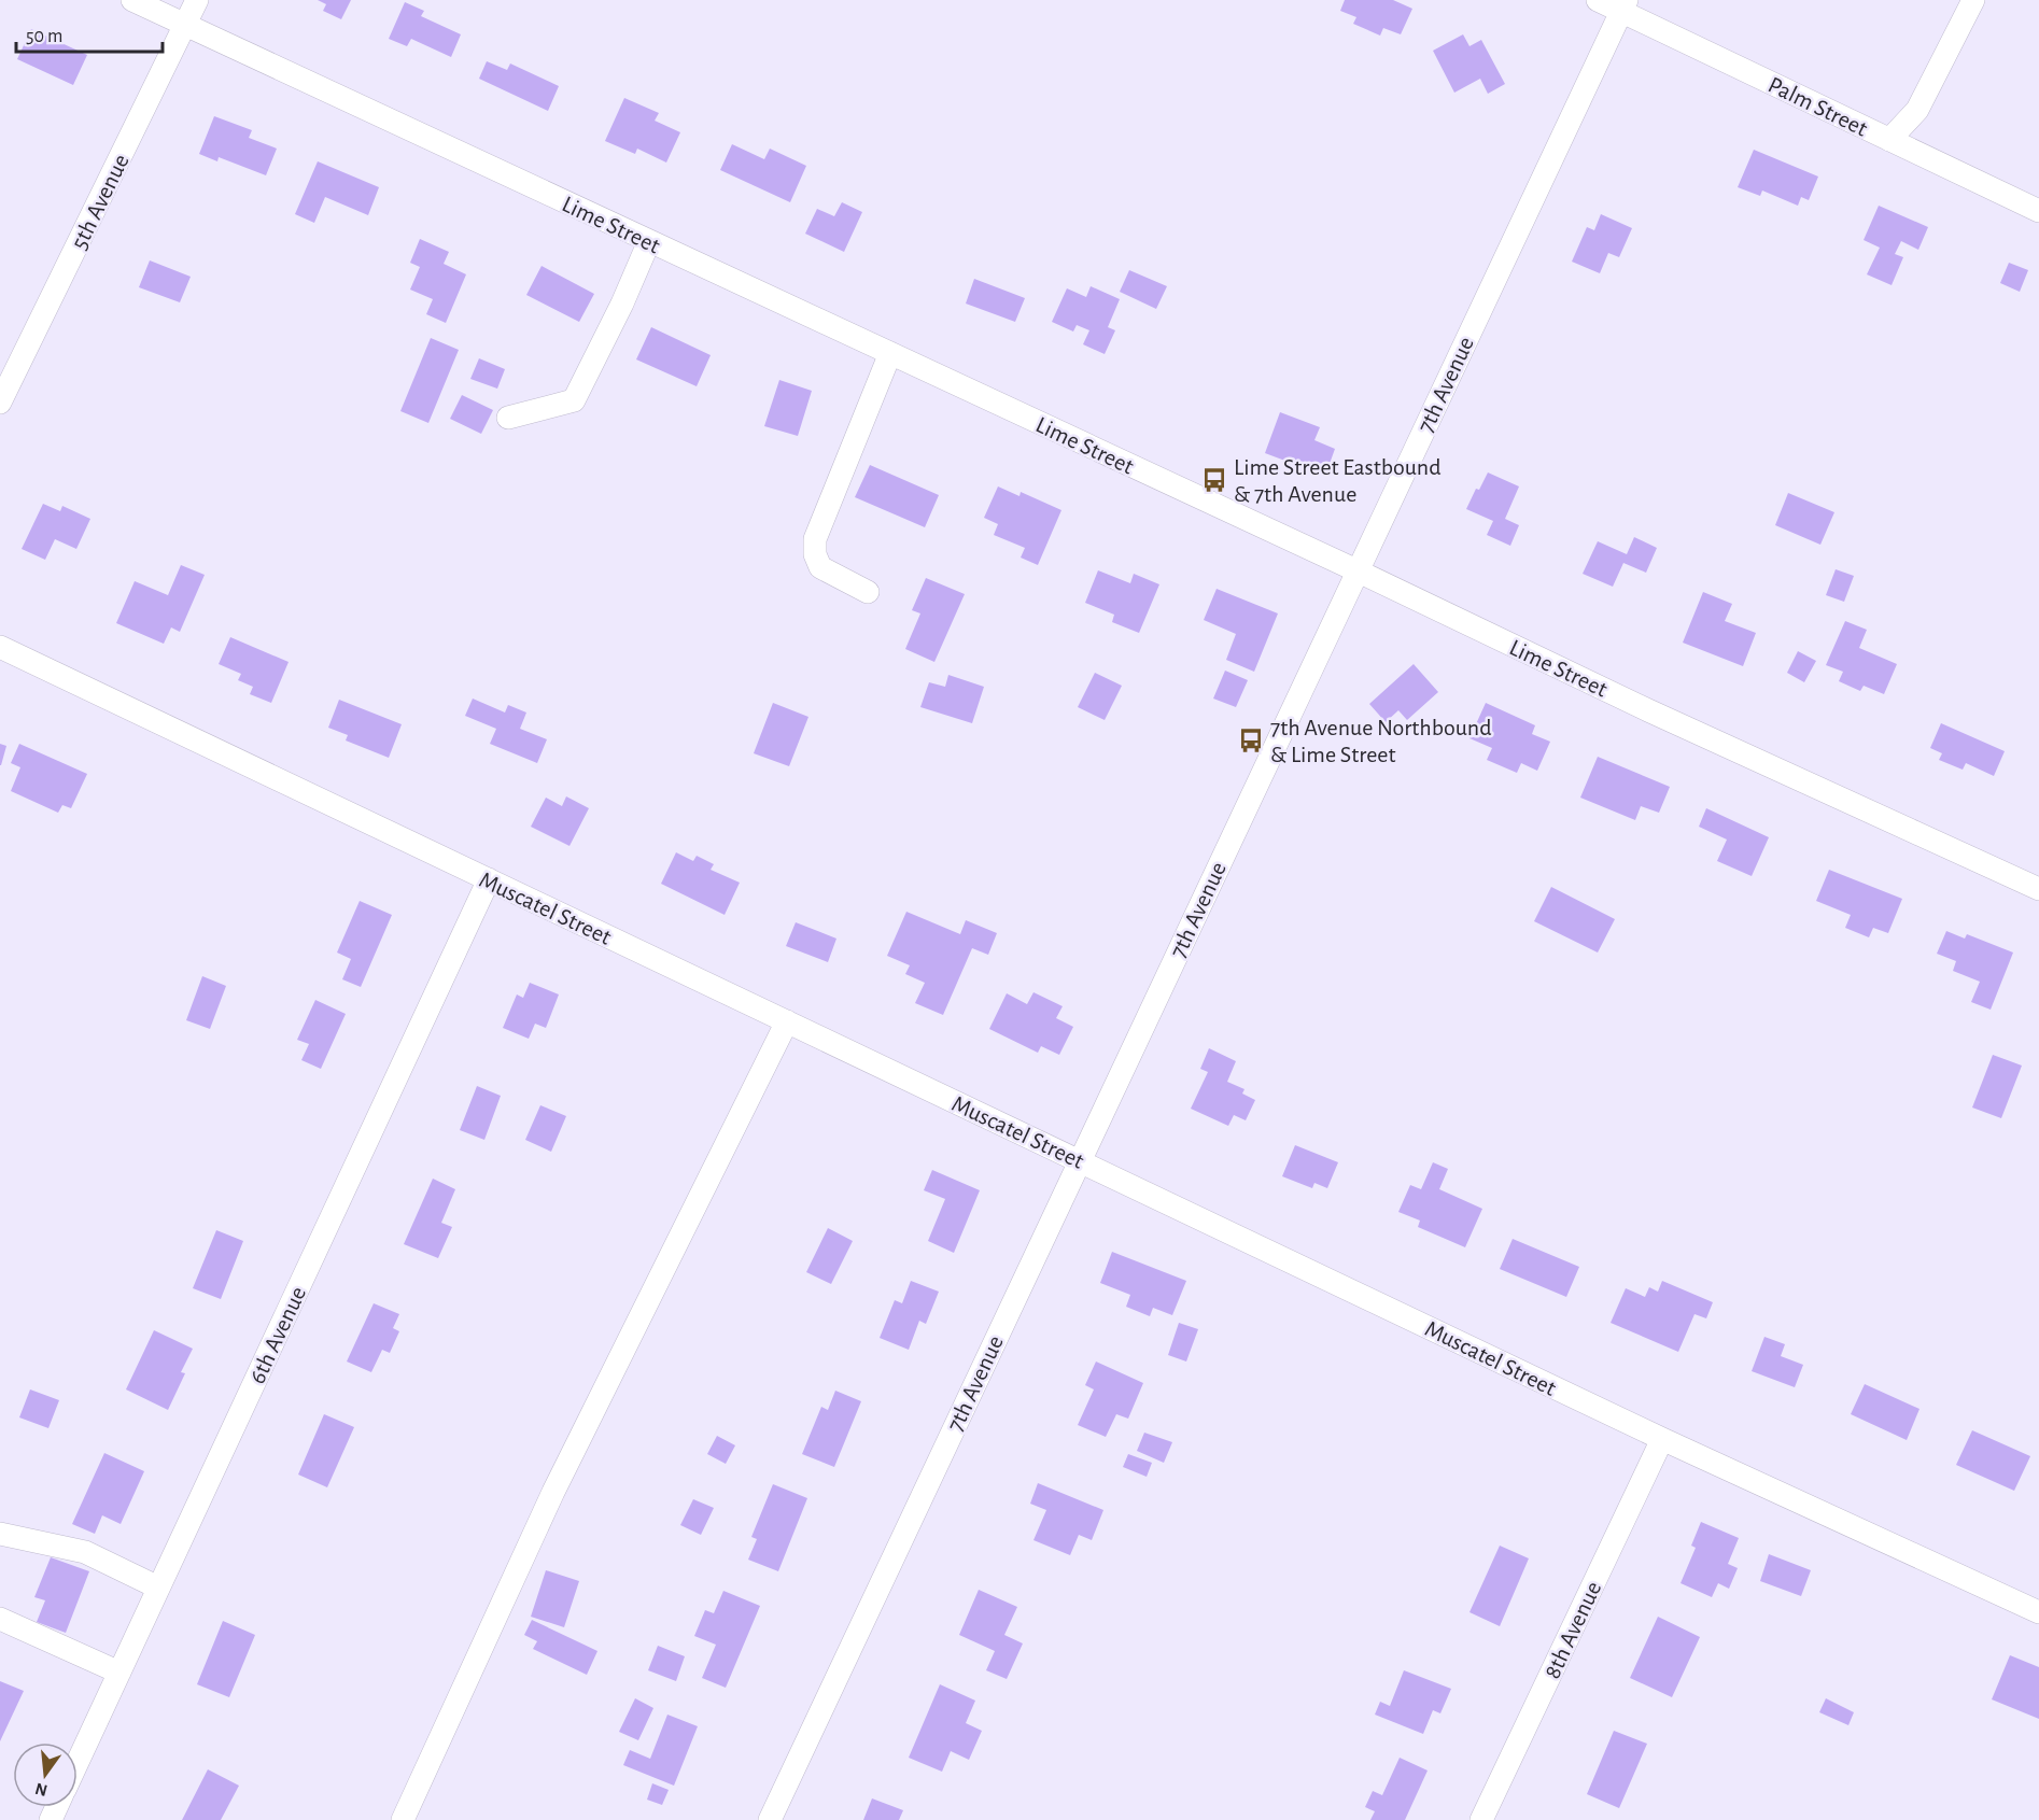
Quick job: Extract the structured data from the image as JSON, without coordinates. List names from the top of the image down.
{
  "streets": {
    "street": [
      "Palm Street",
      "5th Avenue",
      "Lime Street",
      "7th Avenue",
      "Muscatel Street",
      "6th Avenue",
      "8th Avenue"
    ]
  },
  "crossings": [
    ["Palm Street", "7th Avenue"],
    ["5th Avenue", "Lime Street"],
    ["Lime Street", "7th Avenue"],
    ["7th Avenue", "Muscatel Street"],
    ["Muscatel Street", "6th Avenue"],
    ["Muscatel Street", "8th Avenue"]
  ],
  "places": {
    "bus stop": ["Lime Street Eastbound & 7th Avenue", "7th Avenue Northbound & Lime Street"]
  },
  "scale_bar": "50 m",
  "north": "bottom"
}
